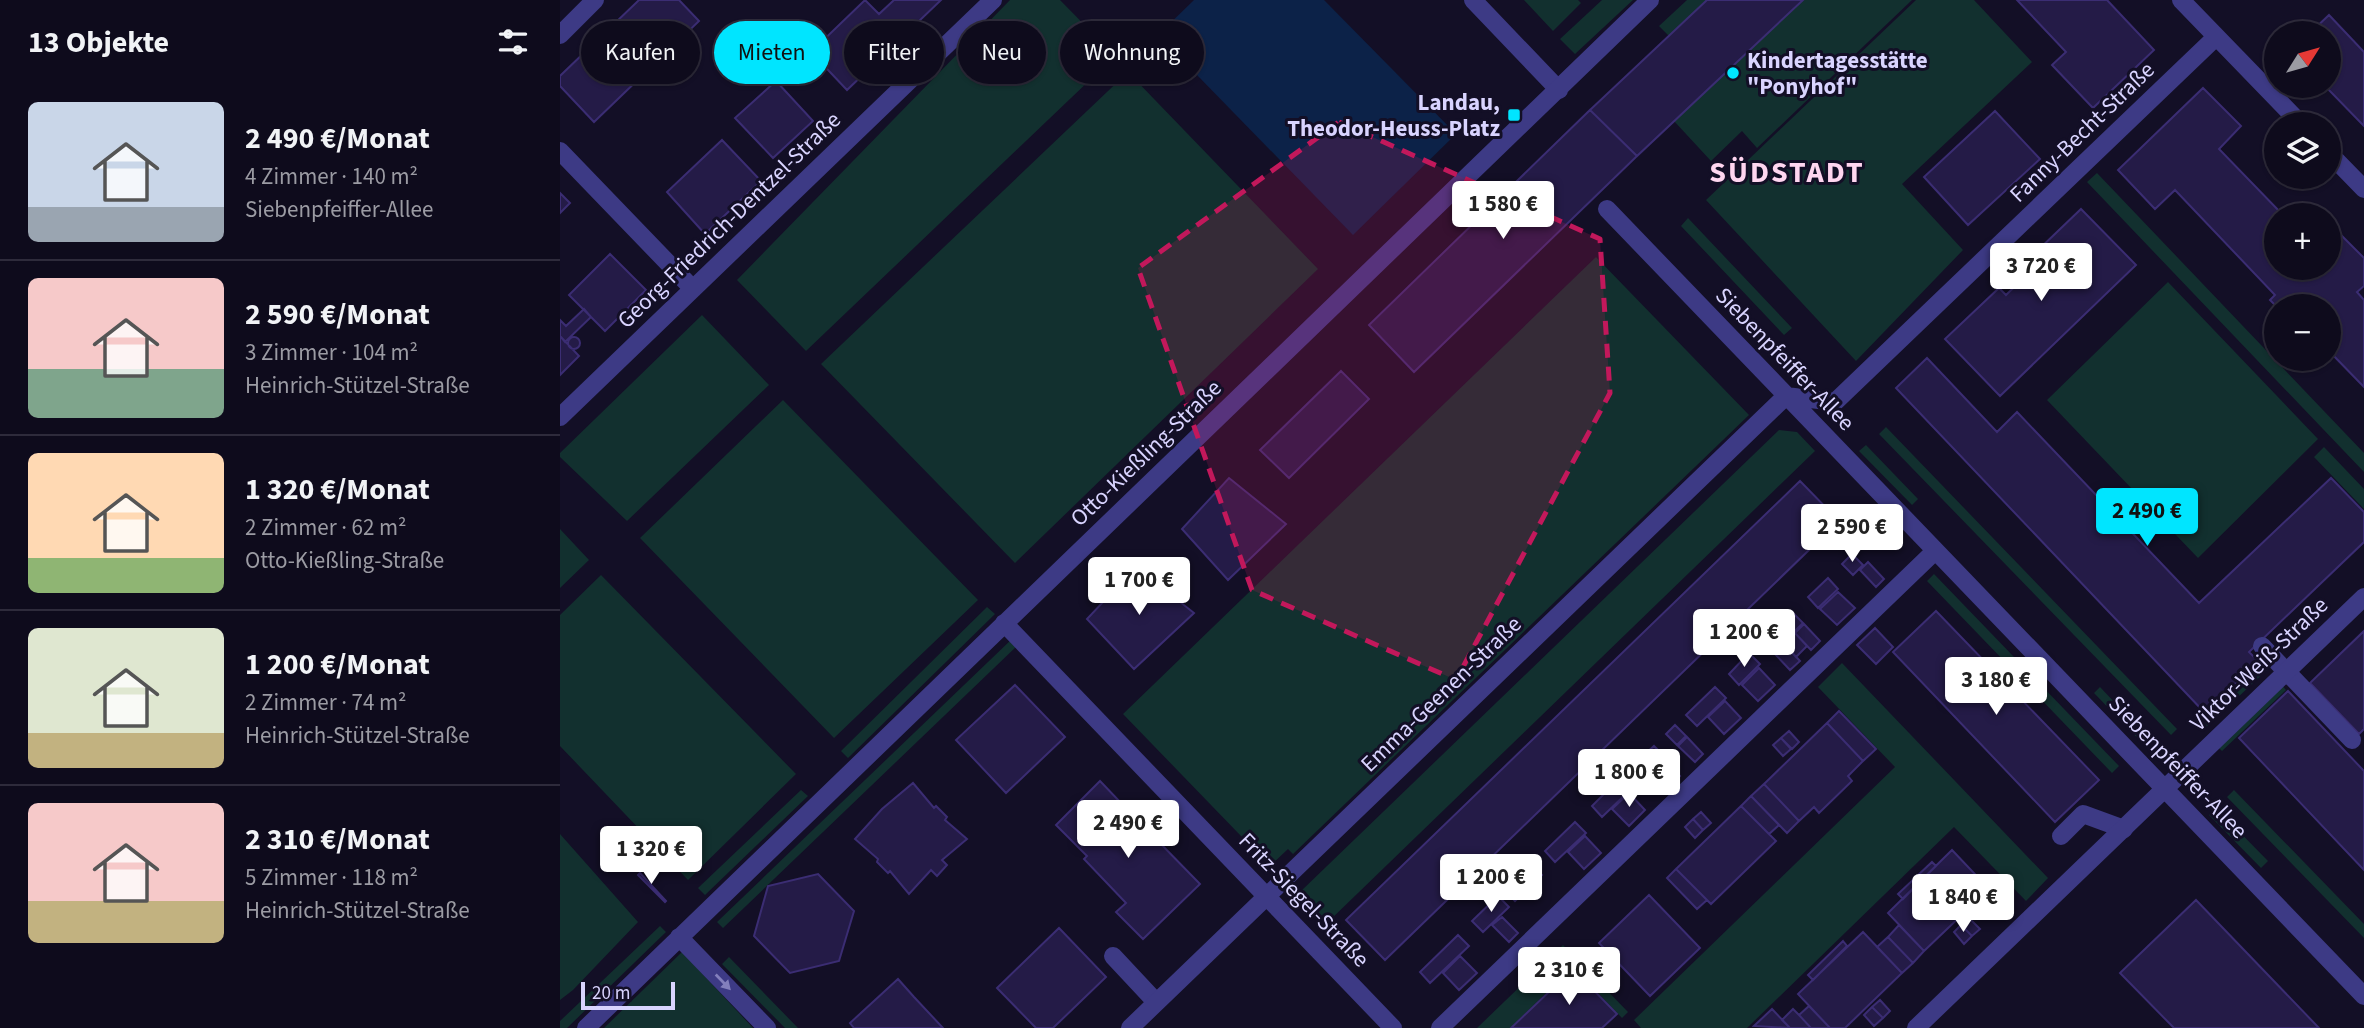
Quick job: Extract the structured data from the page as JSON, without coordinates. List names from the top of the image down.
{
  "streets": {
    "street": [
      "Fanny-Becht-Straße",
      "Georg-Friedrich-Dentzel-Straße",
      "Siebenpfeiffer-Allee",
      "Otto-Kießling-Straße",
      "Viktor-Weiß-Straße",
      "Emma-Geenen-Straße",
      "Fritz-Siegel-Straße"
    ]
  },
  "crossings": [
    ["Fanny-Becht-Straße", "Siebenpfeiffer-Allee"],
    ["Fanny-Becht-Straße", "Emma-Geenen-Straße"],
    ["Siebenpfeiffer-Allee", "Viktor-Weiß-Straße"],
    ["Siebenpfeiffer-Allee", "Emma-Geenen-Straße"],
    ["Otto-Kießling-Straße", "Fritz-Siegel-Straße"],
    ["Emma-Geenen-Straße", "Fritz-Siegel-Straße"]
  ],
  "districts": ["SÜDSTADT"],
  "places": {
    "other": ["Kindertagesstätte \"Ponyhof\""],
    "transit": ["Landau, Theodor-Heuss-Platz"]
  },
  "scale_bar": "20 m",
  "north": "top right",
  "page": {
    "heading": "13 Objekte",
    "map_buttons": ["+", "−"],
    "chip": [
      "Kaufen",
      "Mieten",
      "Filter",
      "Neu",
      "Wohnung"
    ],
    "list": [
      {
        "name": "2 490 €/Monat",
        "note": "4 Zimmer · 140 m² · Siebenpfeiffer-Allee"
      },
      {
        "name": "2 590 €/Monat",
        "note": "3 Zimmer · 104 m² · Heinrich-Stützel-Straße"
      },
      {
        "name": "1 320 €/Monat",
        "note": "2 Zimmer · 62 m² · Otto-Kießling-Straße"
      },
      {
        "name": "1 200 €/Monat",
        "note": "2 Zimmer · 74 m² · Heinrich-Stützel-Straße"
      },
      {
        "name": "2 310 €/Monat",
        "note": "5 Zimmer · 118 m² · Heinrich-Stützel-Straße"
      }
    ],
    "price": [
      "1 580 €",
      "3 720 €",
      "2 490 €",
      "2 590 €",
      "1 700 €",
      "1 200 €",
      "3 180 €",
      "1 800 €",
      "2 490 €",
      "1 320 €",
      "1 200 €",
      "1 840 €",
      "2 310 €"
    ],
    "scale": "20 m"
  }
}
